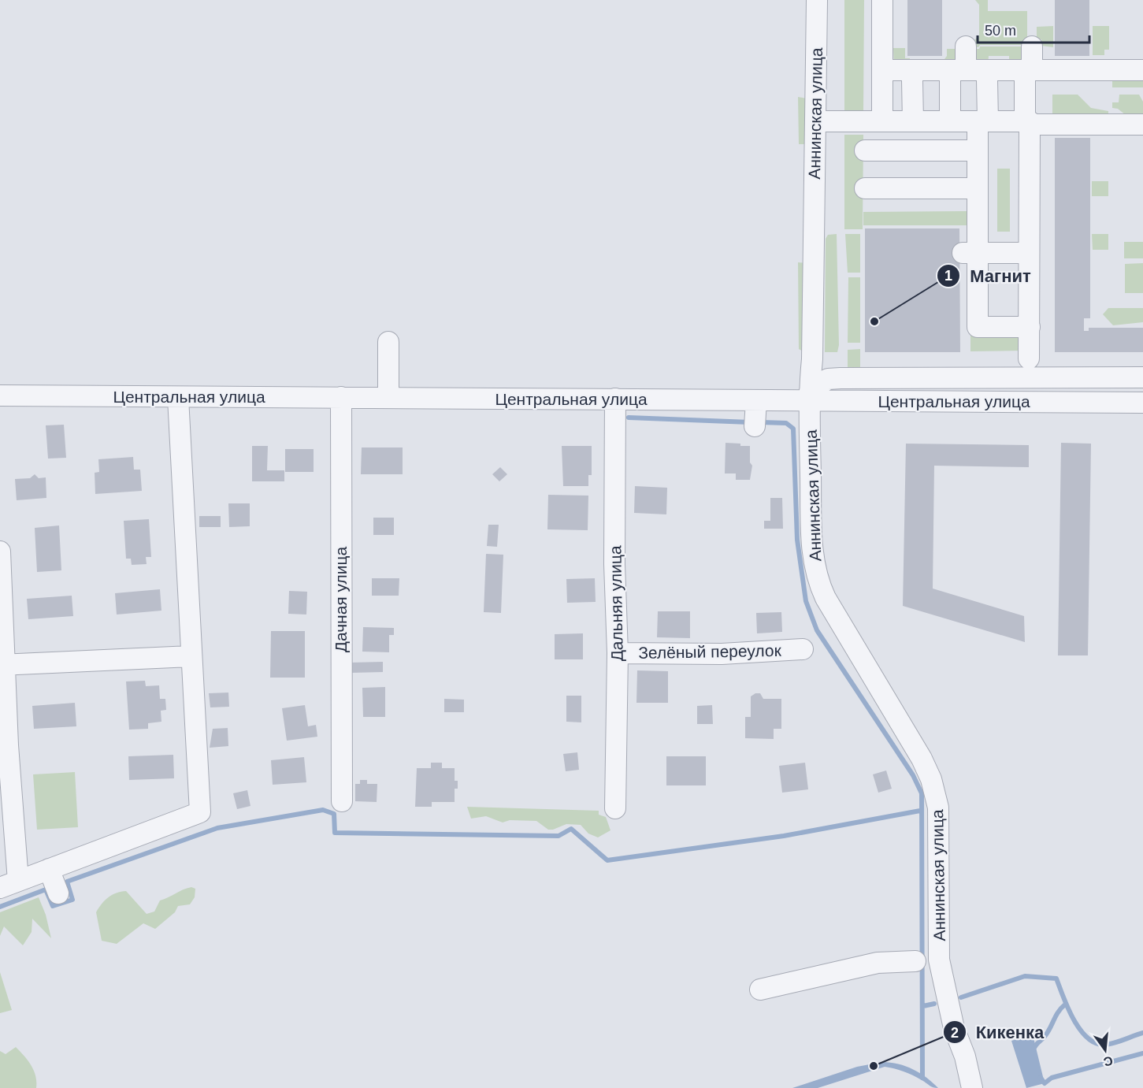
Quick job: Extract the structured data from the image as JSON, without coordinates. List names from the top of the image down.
{
  "streets": {
    "street": [
      "Аннинская улица",
      "Центральная улица",
      "Дачная улица",
      "Дальняя улица",
      "Зелёный переулок"
    ]
  },
  "crossings": [
    ["Аннинская улица", "Центральная улица"],
    ["Центральная улица", "Дачная улица"],
    ["Центральная улица", "Дальняя улица"],
    ["Дальняя улица", "Зелёный переулок"]
  ],
  "places": ["Магнит", "Кикенка"],
  "scale_bar": "50 m",
  "north": "bottom"
}
